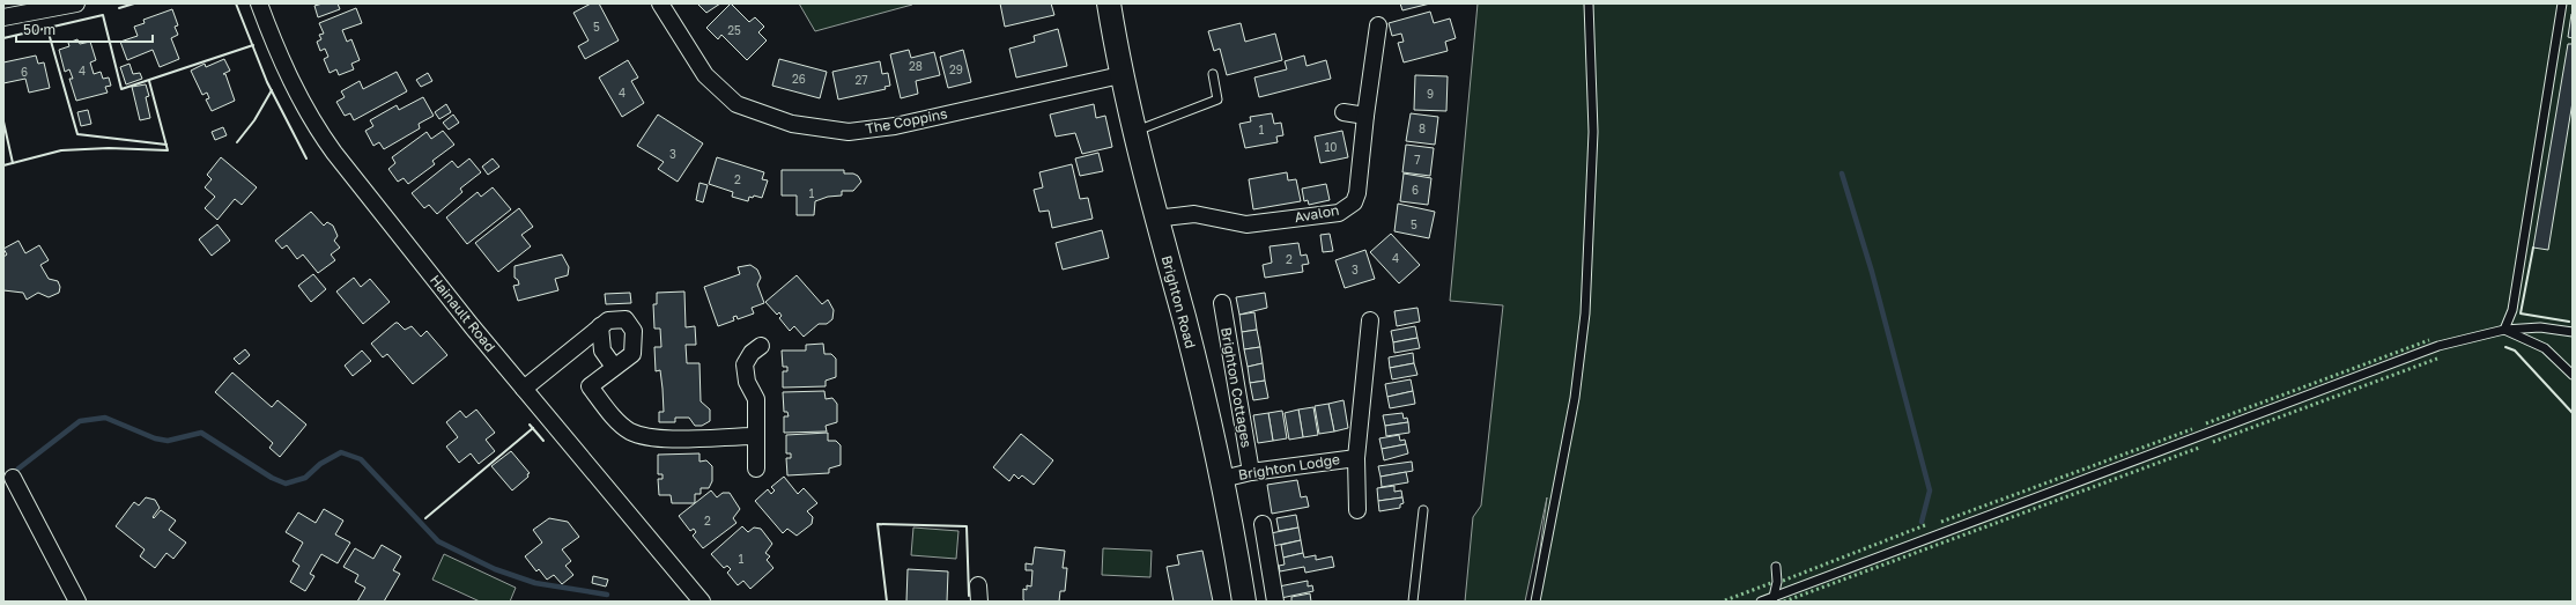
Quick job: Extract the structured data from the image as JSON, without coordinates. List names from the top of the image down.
{
  "streets": {
    "street": [
      "The Coppins",
      "Avalon",
      "Brighton Road",
      "Hainault Road",
      "Brighton Cottages",
      "Brighton Lodge"
    ]
  },
  "crossings": [
    ["The Coppins", "Brighton Road"],
    ["Avalon", "Brighton Road"],
    ["Brighton Road", "Brighton Lodge"],
    ["Brighton Cottages", "Brighton Lodge"]
  ],
  "house_numbers": [
    "5",
    "25",
    "28",
    "29",
    "4",
    "6",
    "26",
    "27",
    "4",
    "9",
    "8",
    "1",
    "10",
    "3",
    "7",
    "2",
    "6",
    "1",
    "5",
    "4",
    "2",
    "3",
    "2",
    "1"
  ],
  "scale_bar": "50 m"
}
